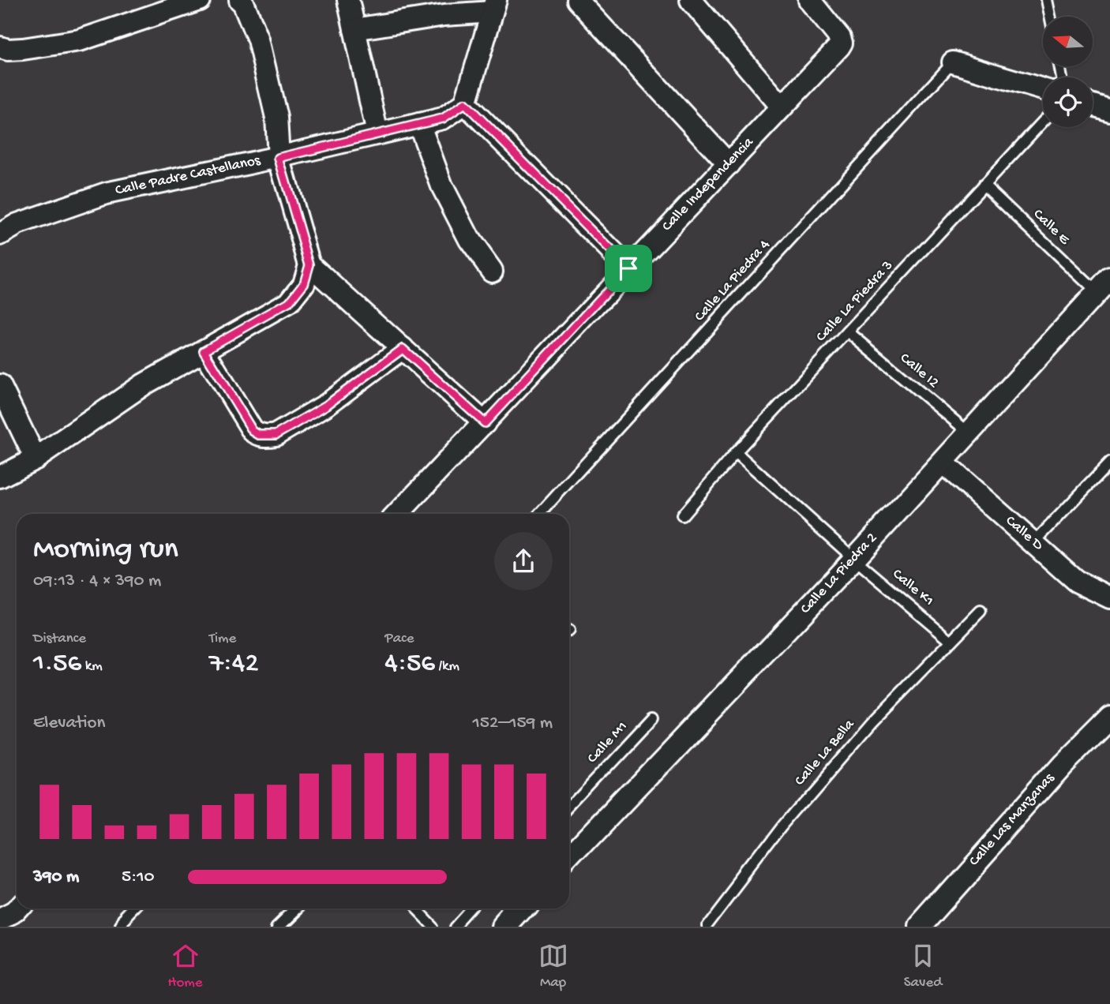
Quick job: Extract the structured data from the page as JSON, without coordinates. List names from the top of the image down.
{
  "streets": {
    "street": [
      "Calle Padre Castellanos",
      "Calle Independencia",
      "Calle D",
      "Calle La Piedra 2",
      "Calle Las Manzanas"
    ],
    "lane": [
      "Calle E",
      "Calle La Piedra 4",
      "Calle La Piedra 3",
      "Calle I2",
      "Calle K1",
      "Calle M1",
      "Calle La Bella"
    ]
  },
  "crossings": [
    ["Calle E", "Calle La Piedra 3"],
    ["Calle E", "Calle La Piedra 2"],
    ["Calle La Piedra 3", "Calle I2"],
    ["Calle La Piedra 3", "Calle K1"],
    ["Calle I2", "Calle La Piedra 2"],
    ["Calle D", "Calle La Piedra 2"],
    ["Calle La Piedra 2", "Calle K1"],
    ["Calle K1", "Calle La Bella"]
  ],
  "north": "left",
  "page": {
    "heading": ["Morning run", "09:13 · 4 × 390 m"],
    "stats": [
      ["Distance", "1.56 km"],
      ["Time", "7:42"],
      ["Pace", "4:56 /km"]
    ],
    "chart": ["Elevation", "152–159 m"],
    "list": [
      {
        "name": "390 m",
        "note": "5:10"
      }
    ],
    "tabs": ["Home", "Map", "Saved"]
  }
}
